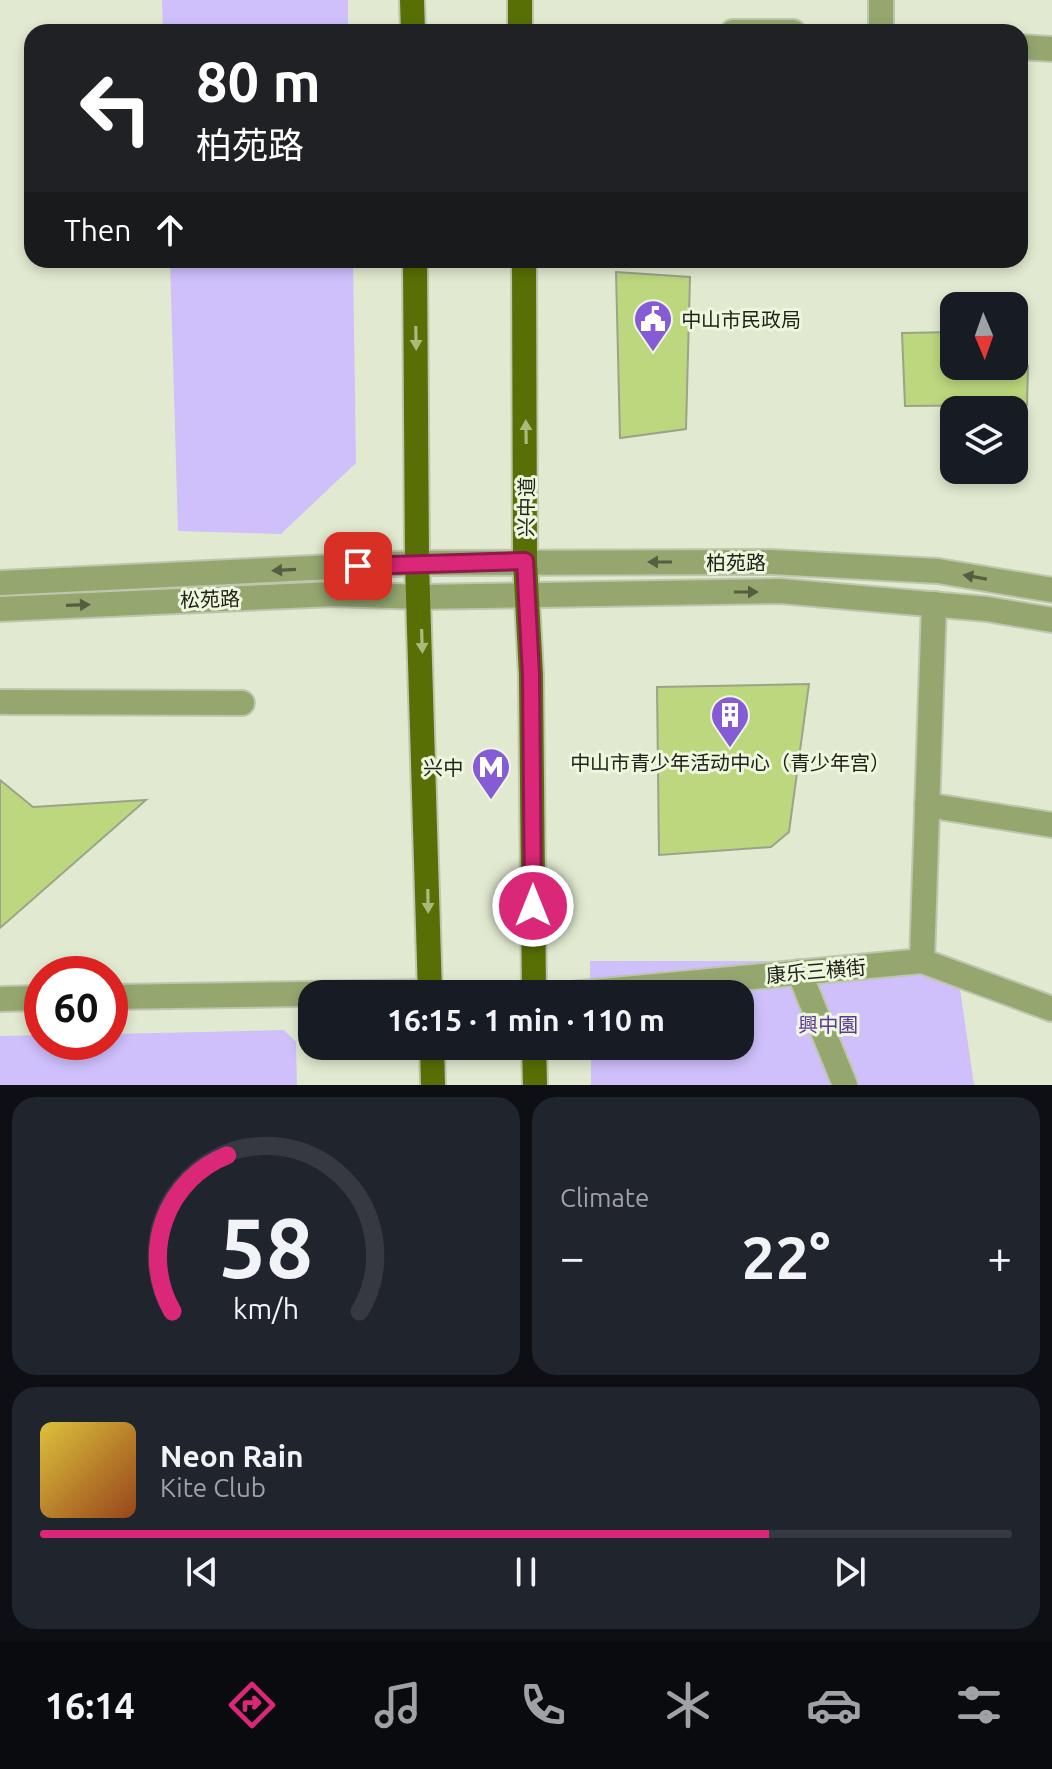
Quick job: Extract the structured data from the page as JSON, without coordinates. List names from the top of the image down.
{
  "streets": {
    "main road": ["兴中道"],
    "street": ["柏苑路", "松苑路", "康乐三横街"]
  },
  "crossings": [
    ["兴中道", "柏苑路"],
    ["柏苑路", "松苑路"]
  ],
  "parks": ["興中園"],
  "places": {
    "public building": ["中山市民政局"],
    "building": ["中山市青少年活动中心（青少年宫）"],
    "metro station": ["兴中"]
  },
  "north": "bottom",
  "page": {
    "turn": ["80 m", "柏苑路"],
    "then": "Then",
    "limit": "60",
    "trip": "16:15 · 1 min · 110 m",
    "tile": "Climate",
    "heat": ["−", "22°", "+"],
    "song": ["Neon Rain", "Kite Club"],
    "tabs": "16:14",
    "gauge": ["58", "km/h"]
  }
}
